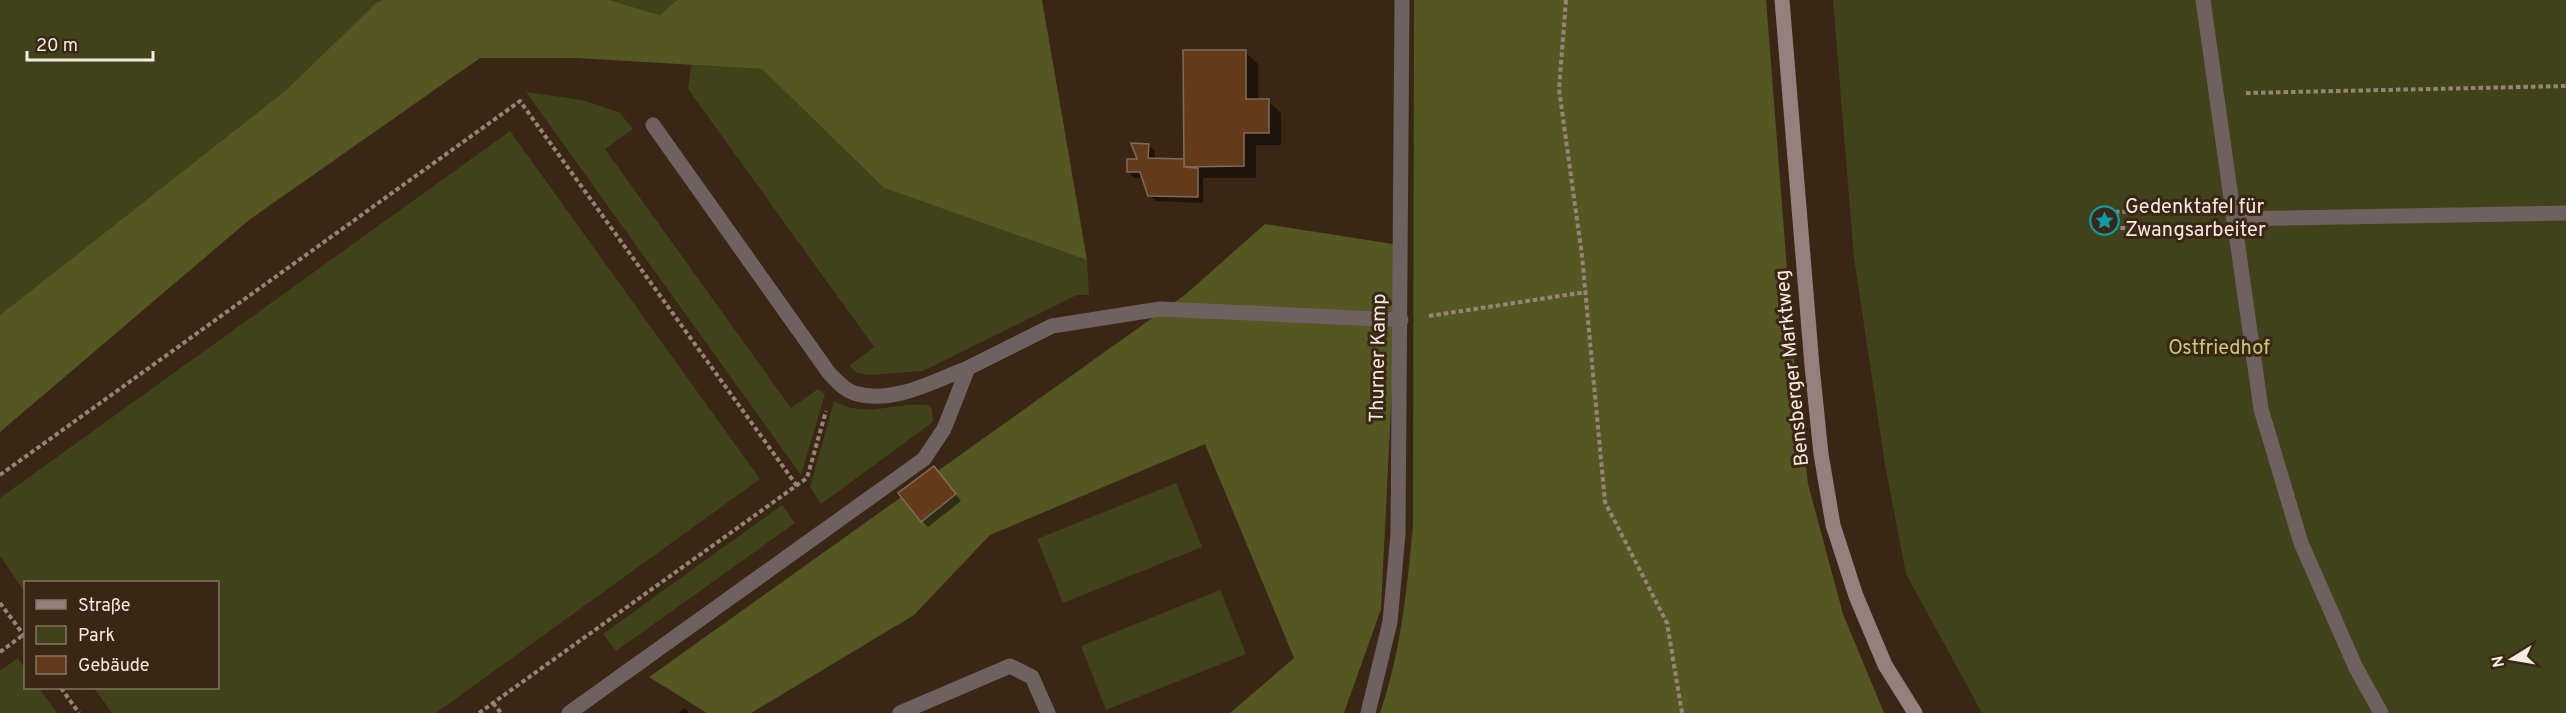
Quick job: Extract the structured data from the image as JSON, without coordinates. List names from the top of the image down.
{
  "streets": {
    "street": ["Thurner Kamp", "Bensberger Marktweg"]
  },
  "parks": ["Ostfriedhof"],
  "places": {
    "place": ["Gedenktafel für Zwangsarbeiter"]
  },
  "legend": ["Straße", "Park", "Gebäude"],
  "scale_bar": "20 m",
  "north": "left"
}
